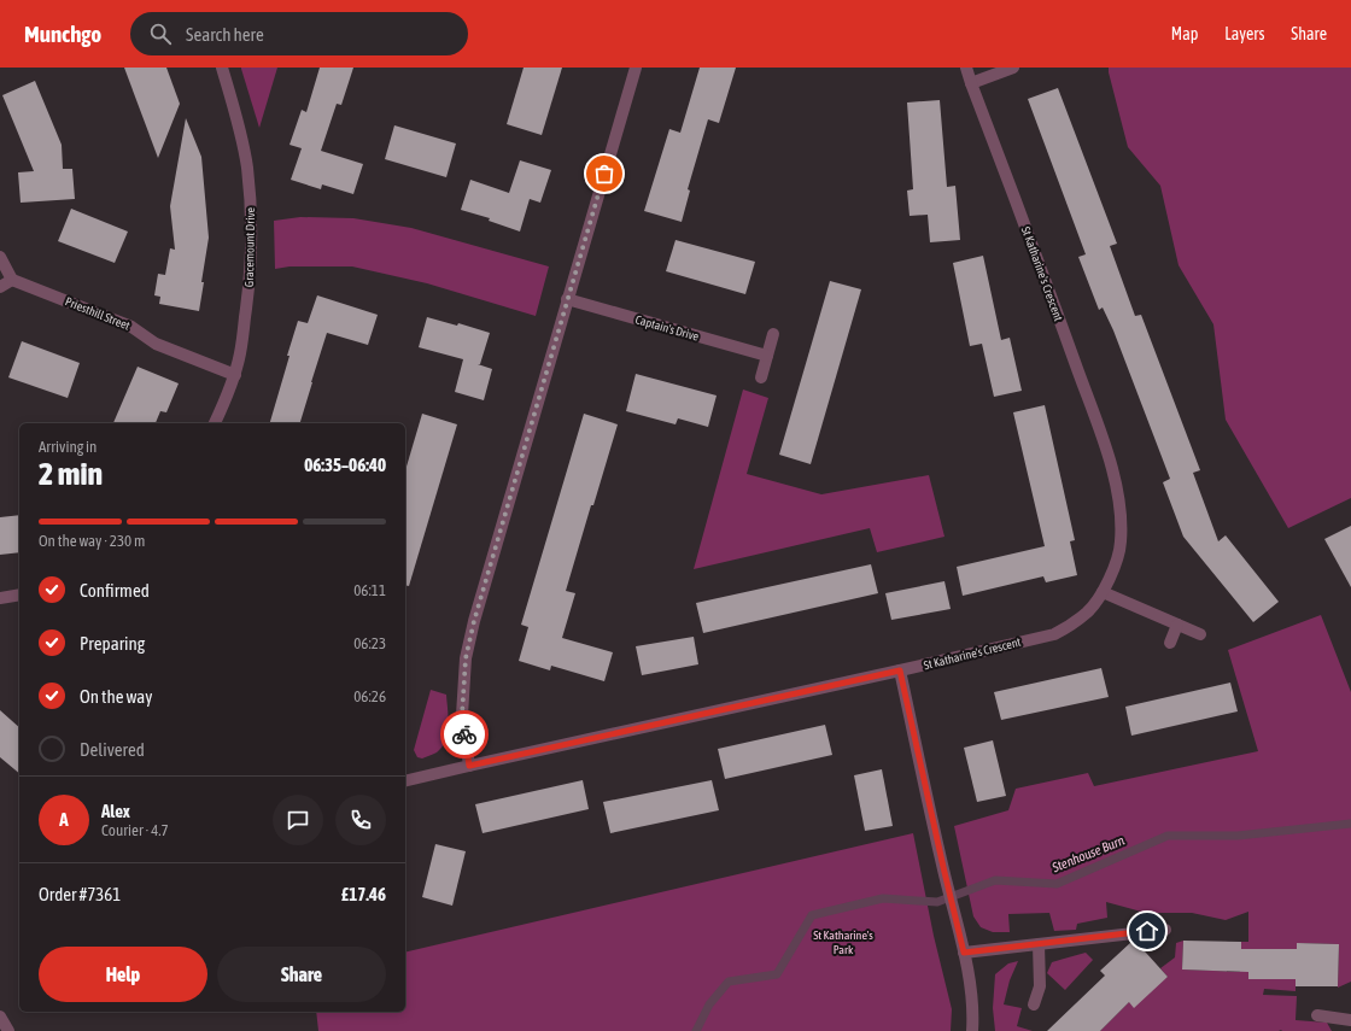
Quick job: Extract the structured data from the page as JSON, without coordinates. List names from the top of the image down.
{
  "streets": {
    "street": [
      "Gracemount Drive",
      "St Katharine's Crescent",
      "Priesthill Street",
      "Captain's Drive"
    ]
  },
  "crossings": [
    ["Gracemount Drive", "Priesthill Street"]
  ],
  "water": ["Stenhouse Burn"],
  "parks": ["St Katharine's Park"],
  "page": {
    "header": "Munchgo",
    "search": "Search here",
    "nav": ["Map", "Layers", "Share"],
    "heading": ["2 min", "Arriving in", "06:35–06:40"],
    "panel": [
      "Alex",
      "Courier · 4.7",
      "Order #7361",
      "£17.46"
    ],
    "bar": "On the way · 230 m",
    "list": [
      ["Confirmed", "06:11"],
      ["Preparing", "06:23"],
      ["On the way", "06:26"],
      "Delivered"
    ],
    "round": "A",
    "buttons": ["Help", "Share"]
  }
}
